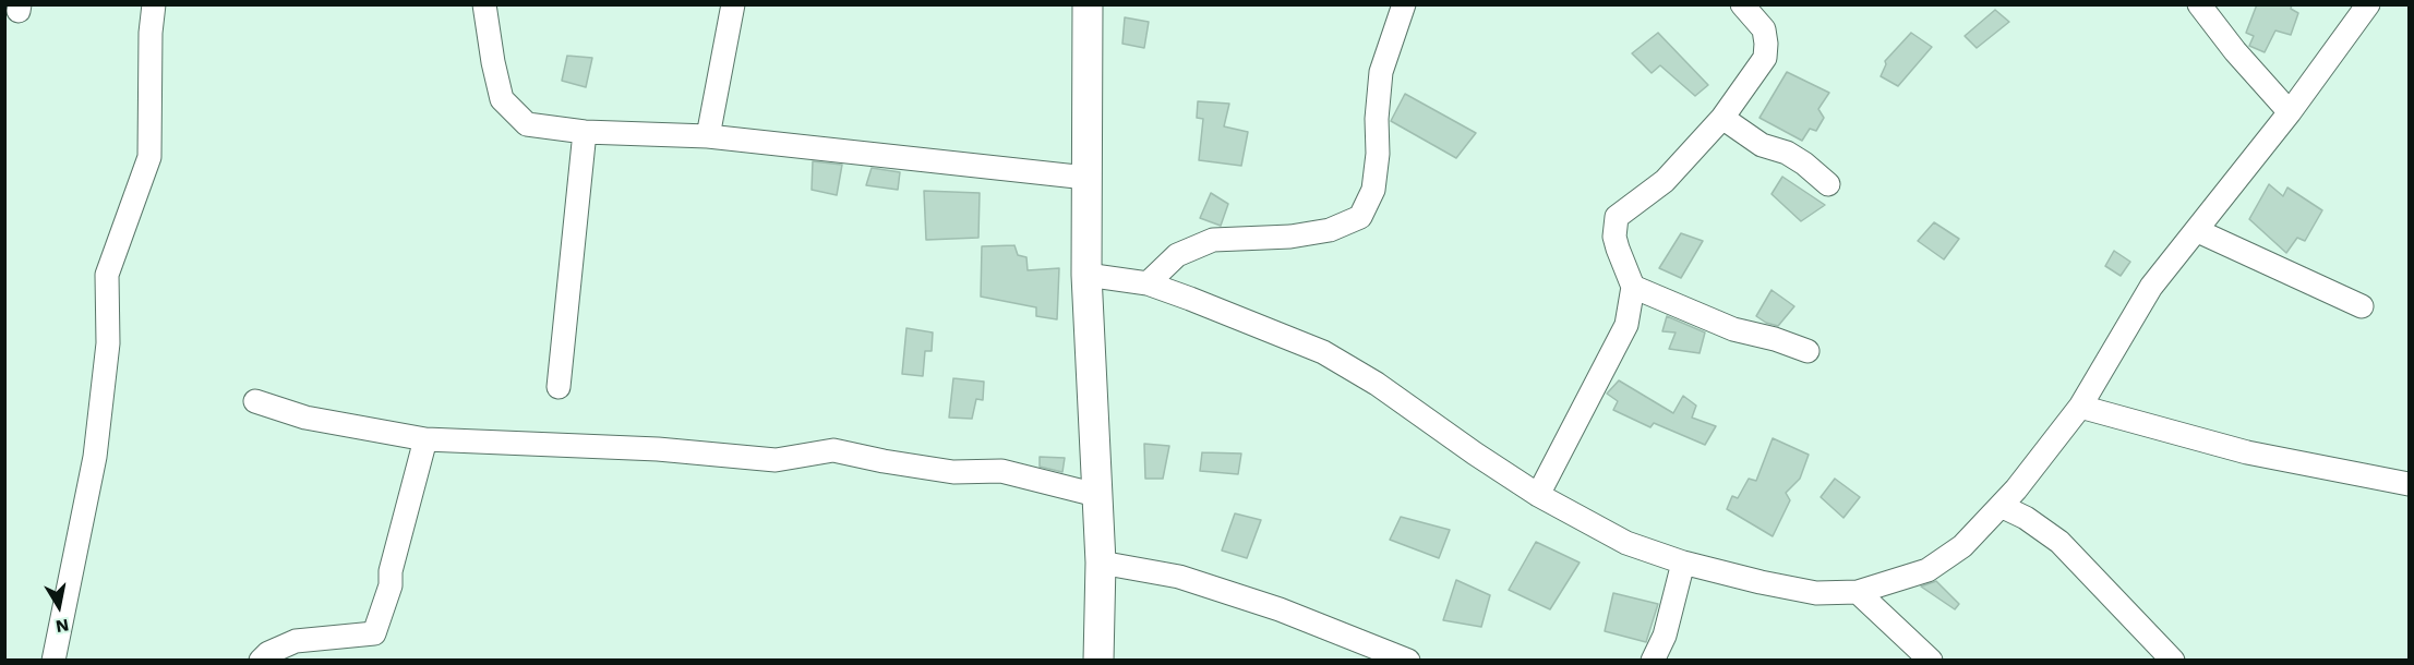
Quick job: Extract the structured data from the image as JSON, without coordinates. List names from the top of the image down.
{
  "north": "bottom"
}
